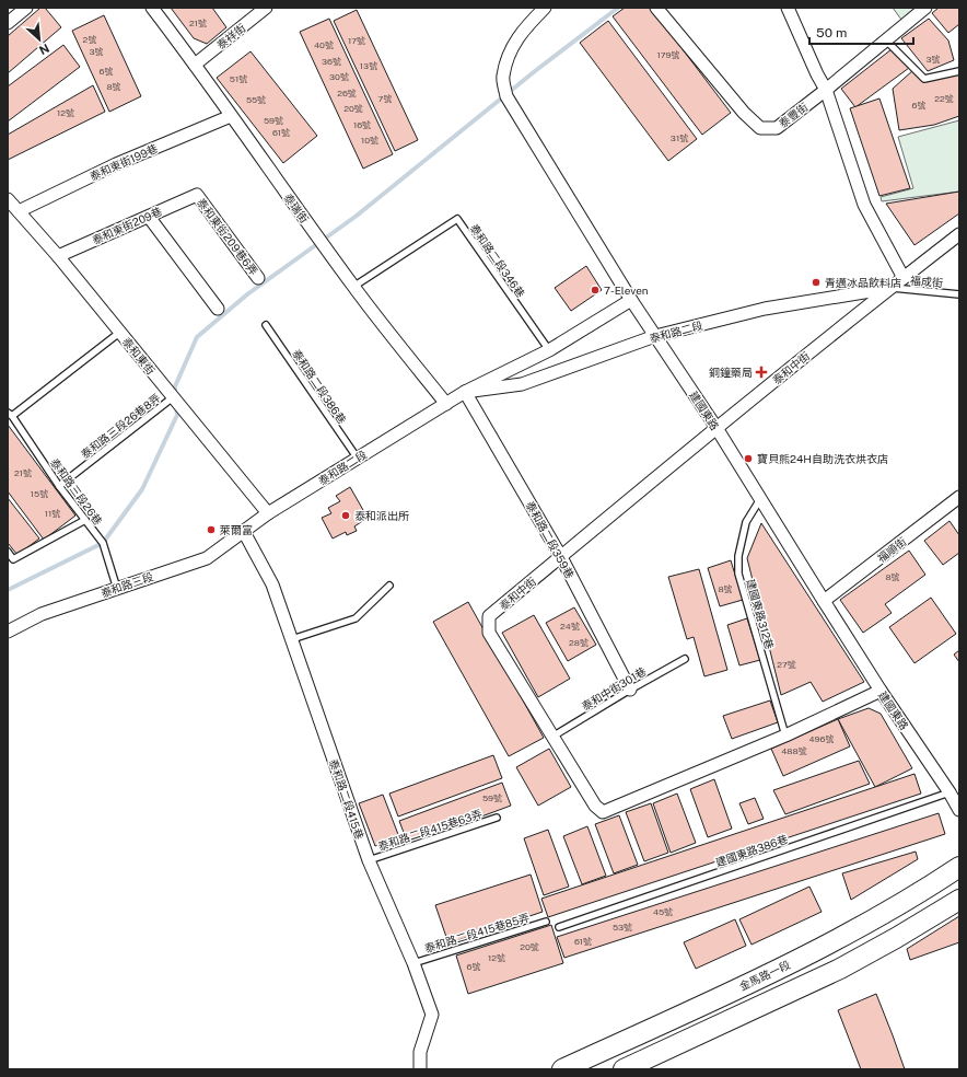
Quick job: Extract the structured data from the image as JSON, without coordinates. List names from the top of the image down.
{
  "streets": {
    "main road": ["金馬路一段"],
    "street": [
      "泰祥街",
      "泰豐街",
      "泰和東街199巷",
      "泰瑞街",
      "泰和東街209巷",
      "泰和東街209巷6弄",
      "泰和路二段",
      "泰和東街",
      "泰和中街",
      "建國東路",
      "泰和路二段359巷",
      "福順街",
      "泰和路三段",
      "泰和路二段415巷"
    ],
    "lane": [
      "泰和路二段346巷",
      "福成街",
      "泰和路二段386巷",
      "泰和路三段26巷8弄",
      "泰和路三段26巷",
      "建國東路312巷",
      "泰和中街301巷",
      "泰和路二段415巷63弄",
      "建國東路386巷",
      "泰和路二段415巷85弄"
    ]
  },
  "crossings": [
    ["泰祥街", "泰瑞街"],
    ["泰和東街199巷", "泰瑞街"],
    ["泰和東街199巷", "泰和東街"],
    ["泰瑞街", "泰和路二段346巷"],
    ["泰瑞街", "泰和路二段"],
    ["泰和東街209巷", "泰和東街209巷6弄"],
    ["泰和東街209巷", "泰和東街"],
    ["泰和路二段346巷", "泰和路二段"],
    ["福成街", "泰和路二段"],
    ["福成街", "泰和中街"],
    ["泰和路二段", "泰和東街"],
    ["泰和路二段", "泰和中街"],
    ["泰和路二段", "泰和路二段386巷"],
    ["泰和路二段", "建國東路"],
    ["泰和路二段", "泰和路二段359巷"],
    ["泰和路二段", "泰和路三段"],
    ["泰和路二段", "泰和路二段415巷"],
    ["泰和東街", "泰和路三段26巷8弄"],
    ["泰和中街", "建國東路"],
    ["泰和中街", "泰和路二段359巷"],
    ["泰和中街", "建國東路312巷"],
    ["泰和中街", "泰和中街301巷"],
    ["建國東路", "福順街"],
    ["建國東路", "建國東路312巷"],
    ["建國東路", "建國東路386巷"],
    ["泰和路三段26巷8弄", "泰和路三段26巷"],
    ["泰和路三段26巷", "泰和路三段"],
    ["泰和路二段359巷", "泰和中街301巷"],
    ["泰和路三段", "泰和路二段415巷"],
    ["泰和路二段415巷", "泰和路二段415巷63弄"],
    ["泰和路二段415巷", "泰和路二段415巷85弄"]
  ],
  "places": {
    "other": [
      "青邁冰品飲料店",
      "7-Eleven",
      "寶貝熊24H自助洗衣烘衣店",
      "泰和派出所",
      "萊爾富"
    ],
    "health": ["銅鐘藥局"]
  },
  "house_numbers": [
    "21號",
    "2號",
    "17號",
    "40號",
    "3號",
    "179號",
    "3號",
    "36號",
    "13號",
    "6號",
    "30號",
    "51號",
    "8號",
    "26號",
    "7號",
    "22號",
    "55號",
    "6號",
    "20號",
    "12號",
    "59號",
    "16號",
    "61號",
    "31號",
    "10號",
    "21號",
    "15號",
    "11號",
    "8號",
    "8號",
    "24號",
    "28號",
    "27號",
    "496號",
    "488號",
    "59號",
    "45號",
    "53號",
    "61號",
    "20號",
    "12號",
    "6號"
  ],
  "scale_bar": "50 m",
  "north": "bottom right"
}
